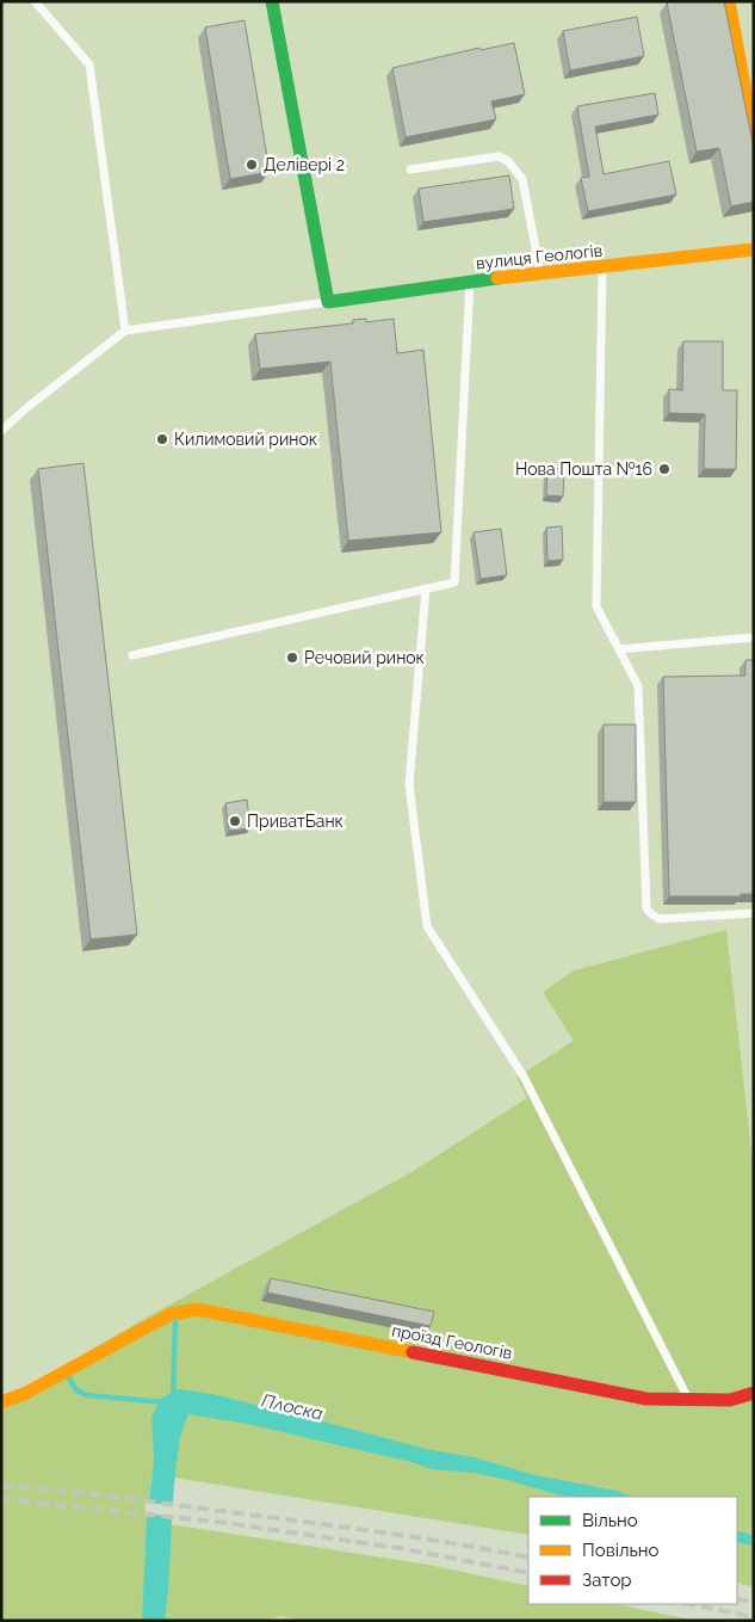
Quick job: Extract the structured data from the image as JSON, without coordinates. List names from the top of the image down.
{
  "streets": {
    "street": ["вулиця Геологів", "проїзд Геологів"]
  },
  "water": ["Плоска"],
  "places": [
    "Делівері 2",
    "Килимовий ринок",
    "Нова Пошта №16",
    "Речовий ринок",
    "ПриватБанк"
  ],
  "legend": ["Вільно", "Повільно", "Затор"]
}
